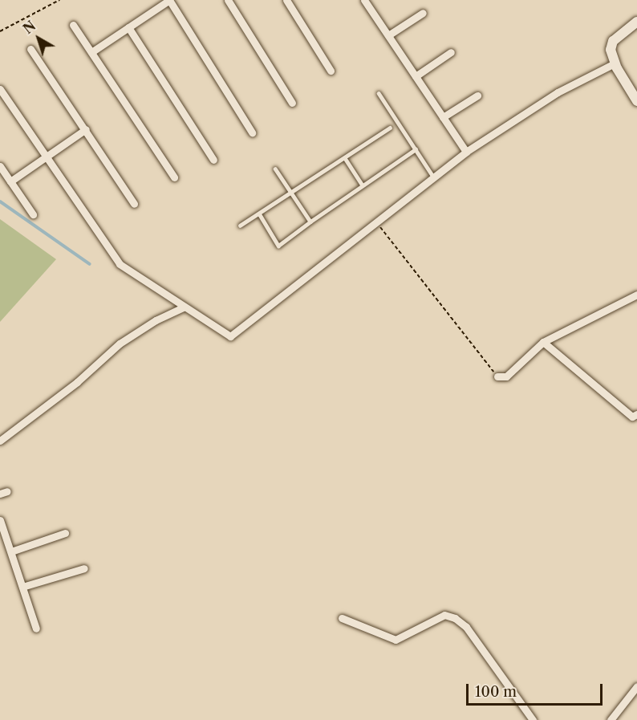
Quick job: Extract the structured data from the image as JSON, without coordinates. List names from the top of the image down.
{
  "scale_bar": "100 m",
  "north": "top left"
}
